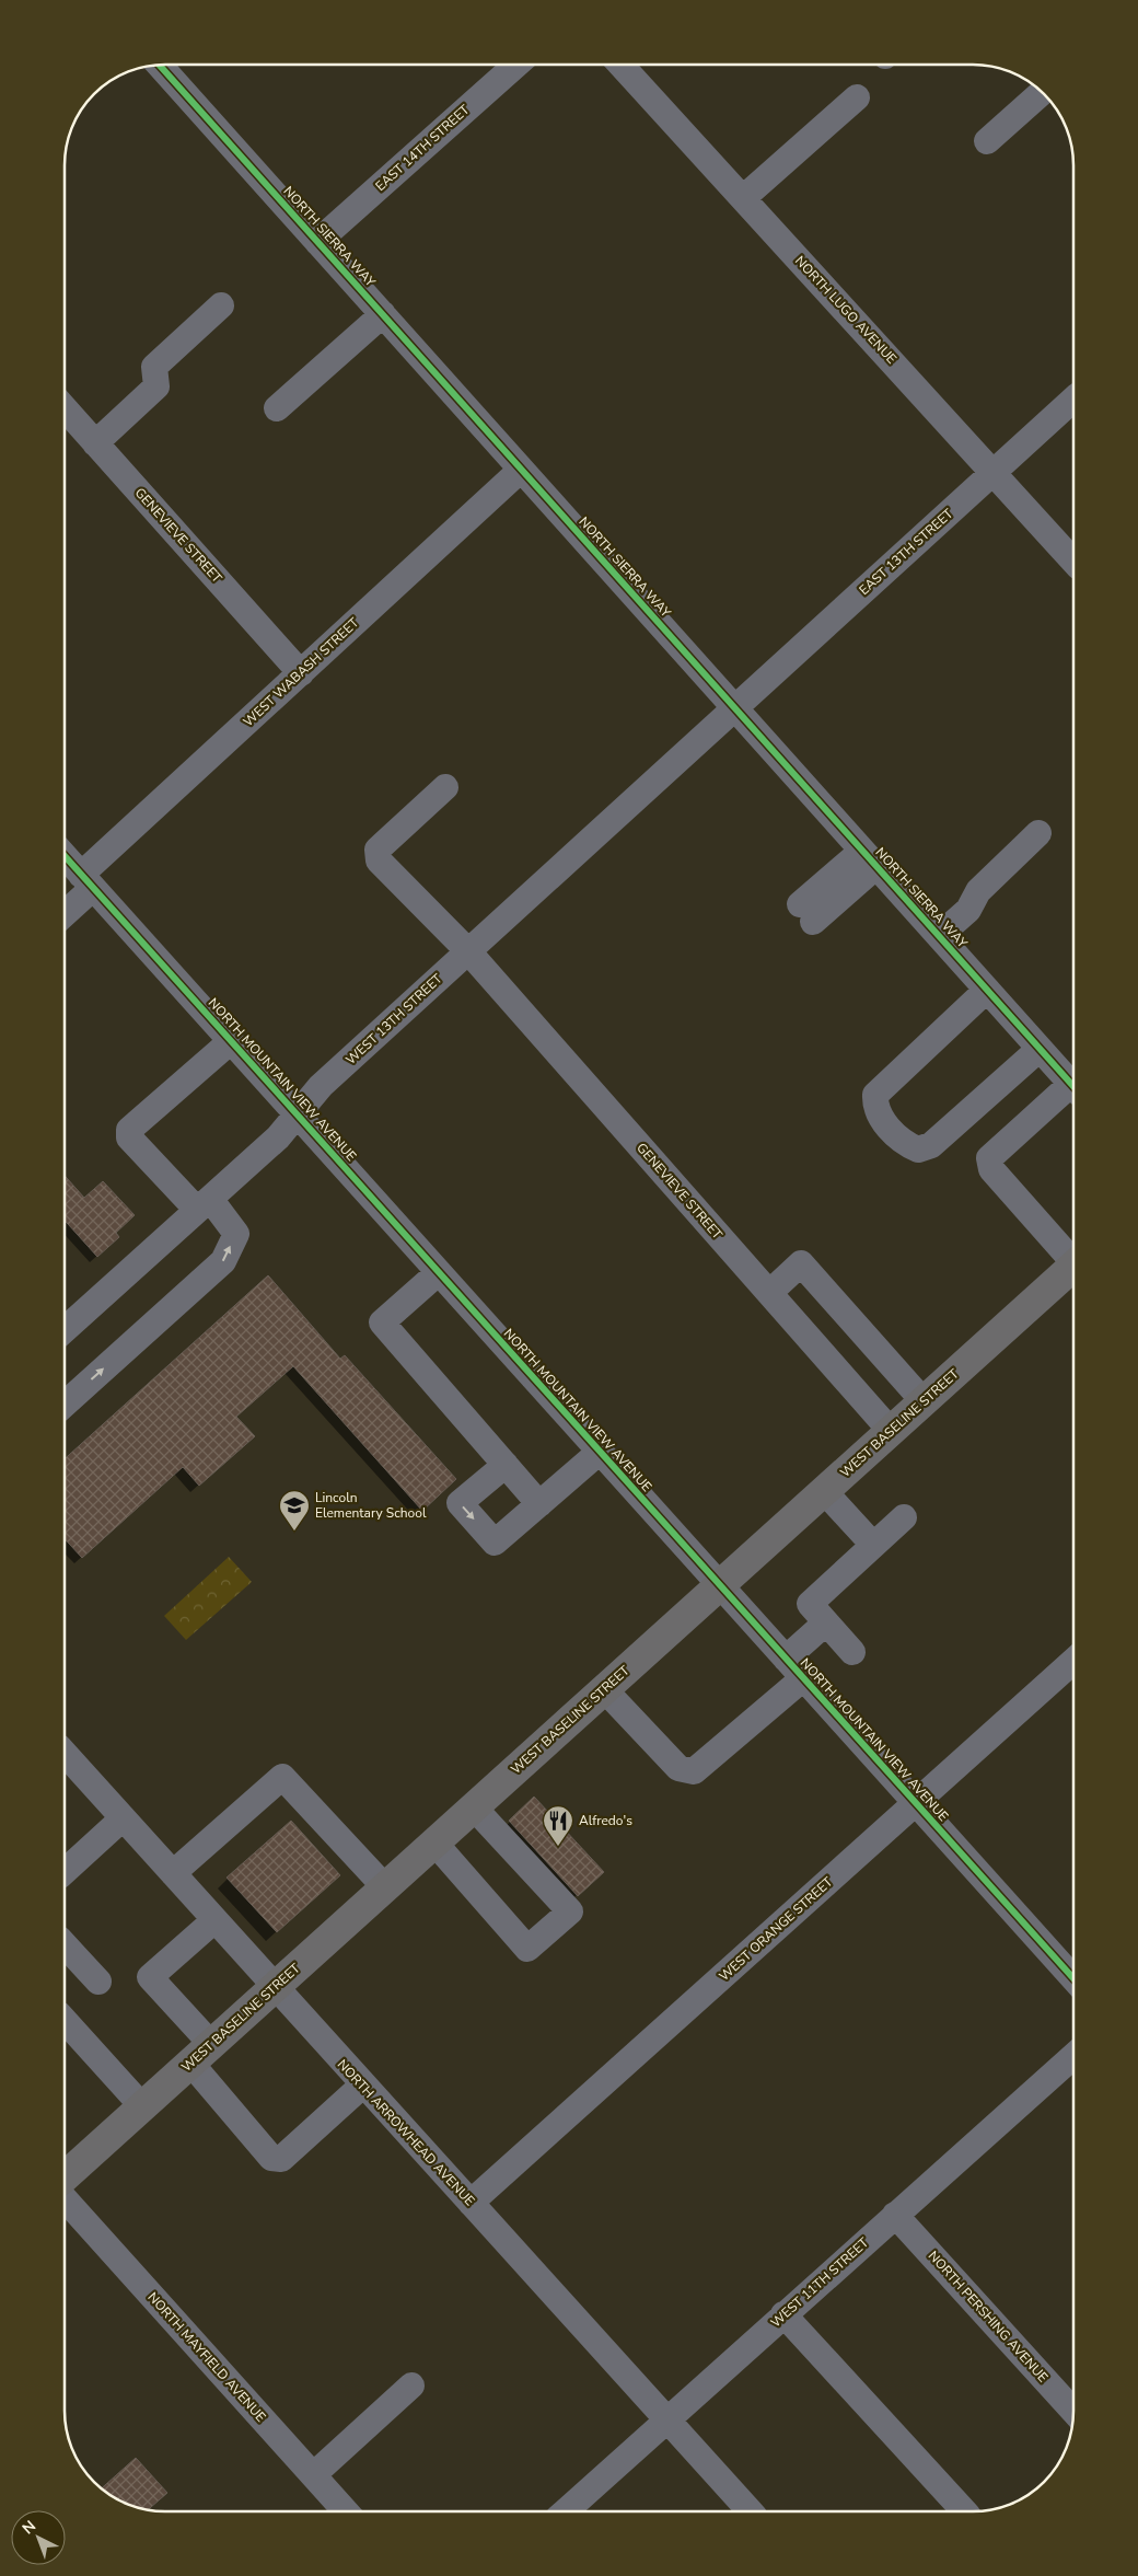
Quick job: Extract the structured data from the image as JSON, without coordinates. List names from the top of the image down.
{
  "streets": {
    "main road": ["WEST BASELINE STREET"],
    "street": [
      "EAST 14TH STREET",
      "NORTH SIERRA WAY",
      "NORTH LUGO AVENUE",
      "GENEVIEVE STREET",
      "EAST 13TH STREET",
      "WEST WABASH STREET",
      "WEST 13TH STREET",
      "NORTH MOUNTAIN VIEW AVENUE",
      "WEST ORANGE STREET",
      "NORTH ARROWHEAD AVENUE",
      "WEST 11TH STREET",
      "NORTH PERSHING AVENUE",
      "NORTH MAYFIELD AVENUE"
    ]
  },
  "crossings": [
    ["EAST 14TH STREET", "NORTH SIERRA WAY"],
    ["NORTH SIERRA WAY", "EAST 13TH STREET"],
    ["NORTH SIERRA WAY", "WEST WABASH STREET"],
    ["NORTH SIERRA WAY", "WEST 13TH STREET"],
    ["NORTH LUGO AVENUE", "EAST 13TH STREET"],
    ["GENEVIEVE STREET", "WEST WABASH STREET"],
    ["GENEVIEVE STREET", "WEST 13TH STREET"],
    ["GENEVIEVE STREET", "WEST BASELINE STREET"],
    ["EAST 13TH STREET", "WEST 13TH STREET"],
    ["WEST WABASH STREET", "NORTH MOUNTAIN VIEW AVENUE"],
    ["WEST 13TH STREET", "NORTH MOUNTAIN VIEW AVENUE"],
    ["NORTH MOUNTAIN VIEW AVENUE", "WEST BASELINE STREET"],
    ["NORTH MOUNTAIN VIEW AVENUE", "WEST ORANGE STREET"],
    ["WEST BASELINE STREET", "NORTH ARROWHEAD AVENUE"],
    ["WEST ORANGE STREET", "NORTH ARROWHEAD AVENUE"],
    ["NORTH ARROWHEAD AVENUE", "WEST 11TH STREET"],
    ["WEST 11TH STREET", "NORTH PERSHING AVENUE"]
  ],
  "places": {
    "school or university": ["Lincoln Elementary School"],
    "restaurant": ["Alfredo's"]
  },
  "north": "top left"
}
